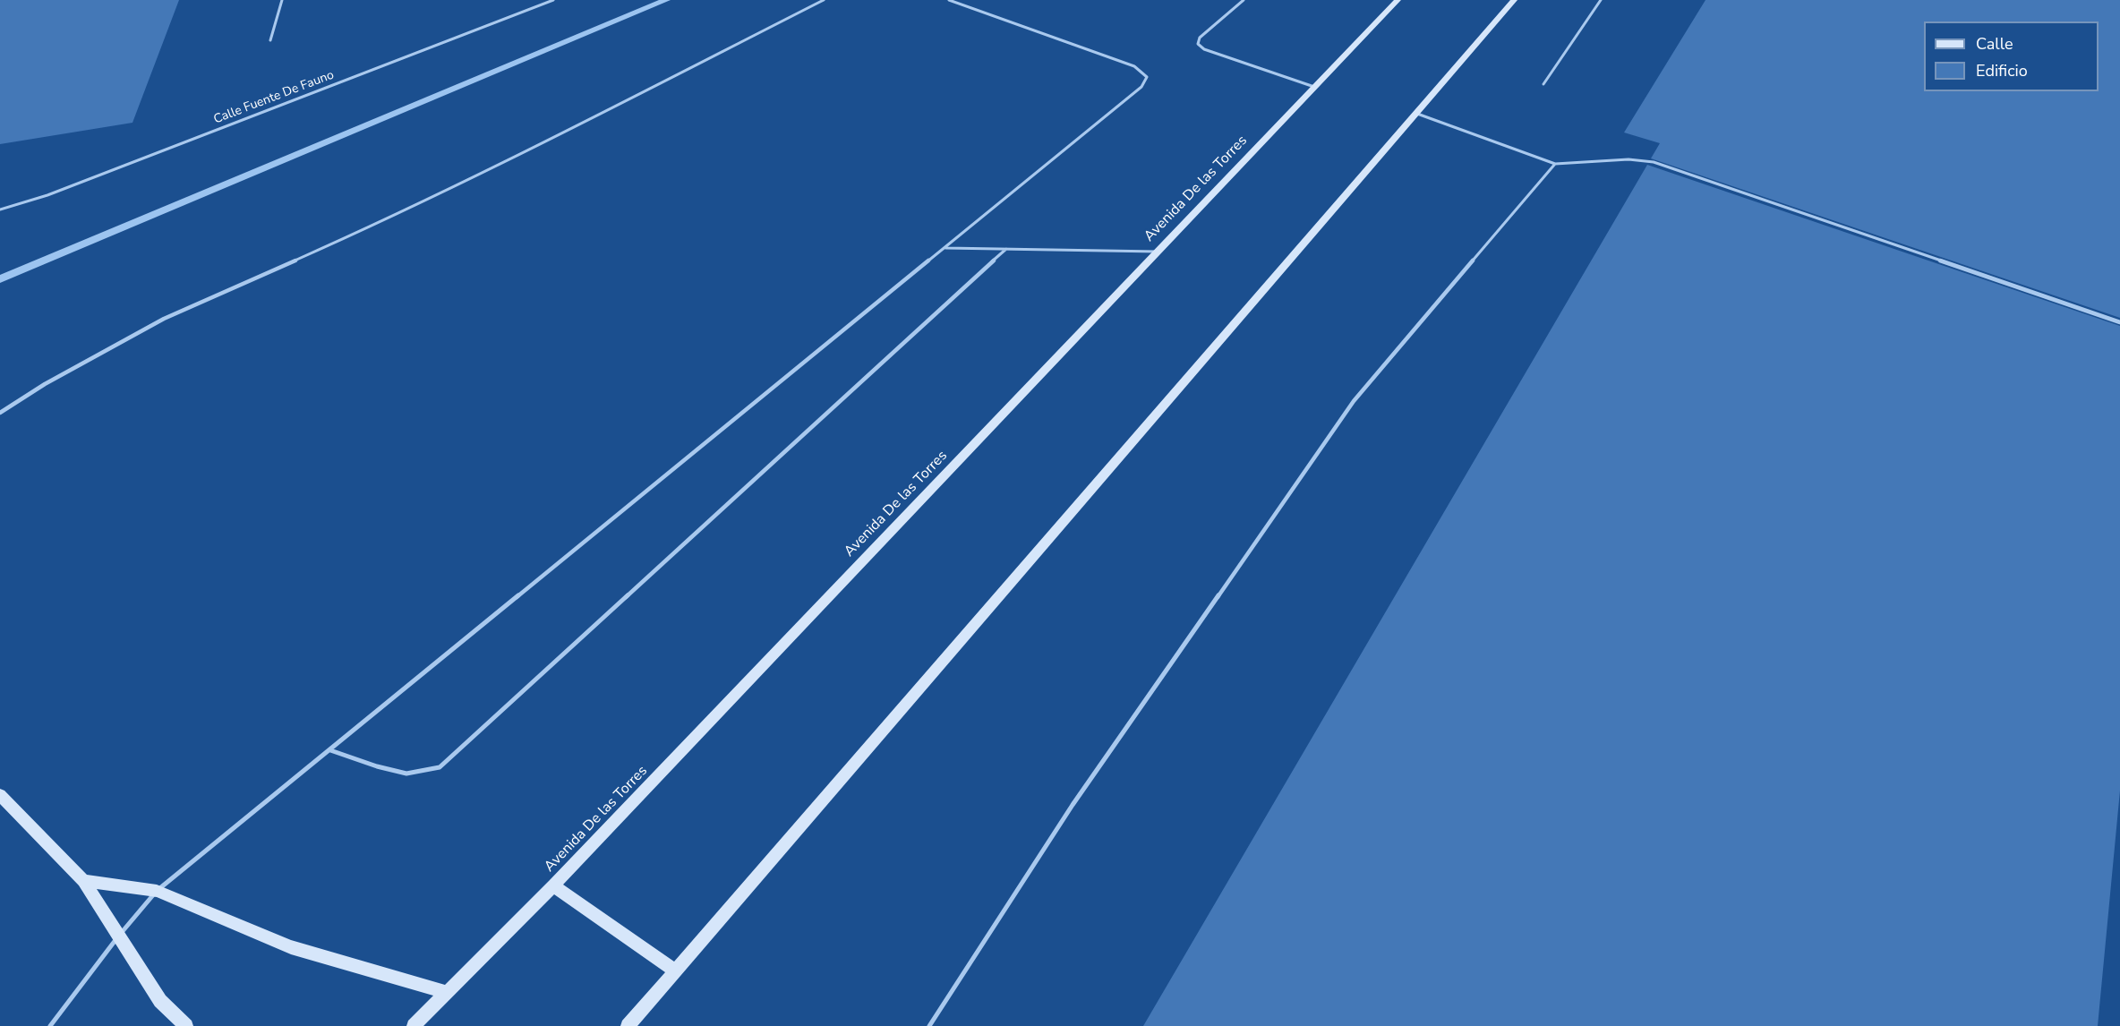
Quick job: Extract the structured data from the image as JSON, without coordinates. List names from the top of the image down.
{
  "streets": {
    "main road": ["Avenida De las Torres"],
    "lane": ["Calle Fuente De Fauno"]
  },
  "legend": ["Calle", "Edificio"]
}
